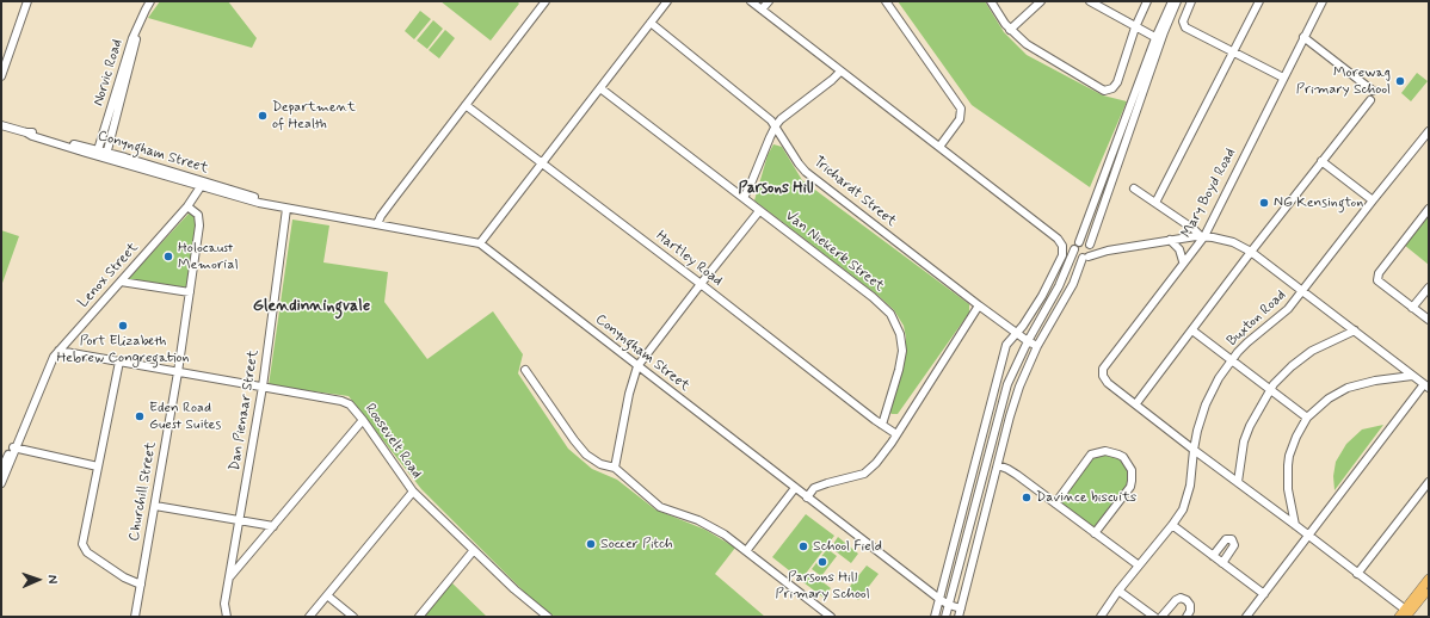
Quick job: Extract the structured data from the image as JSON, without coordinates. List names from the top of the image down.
{
  "streets": {
    "street": [
      "Norvic Road",
      "Conyngham Street",
      "Trichardt Street",
      "Mary Boyd Road",
      "Van Niekerk Street",
      "Hartley Road",
      "Lenox Street",
      "Buxton Road",
      "Dan Pienaar Street",
      "Roosevelt Road",
      "Churchill Street"
    ]
  },
  "crossings": [
    ["Norvic Road", "Conyngham Street"],
    ["Conyngham Street", "Lenox Street"],
    ["Conyngham Street", "Dan Pienaar Street"],
    ["Van Niekerk Street", "Hartley Road"],
    ["Lenox Street", "Roosevelt Road"],
    ["Lenox Street", "Churchill Street"],
    ["Dan Pienaar Street", "Roosevelt Road"],
    ["Roosevelt Road", "Churchill Street"]
  ],
  "districts": ["Parsons Hill", "Glendinningvale"],
  "places": [
    "Morewag Primary School",
    "Department of Health",
    "NG Kensington",
    "Holocaust Memorial",
    "Port Elizabeth Hebrew Congregation",
    "Eden Road Guest Suites",
    "Davince biscuits",
    "Soccer Pitch",
    "School Field",
    "Parsons Hill Primary School"
  ],
  "north": "right"
}
